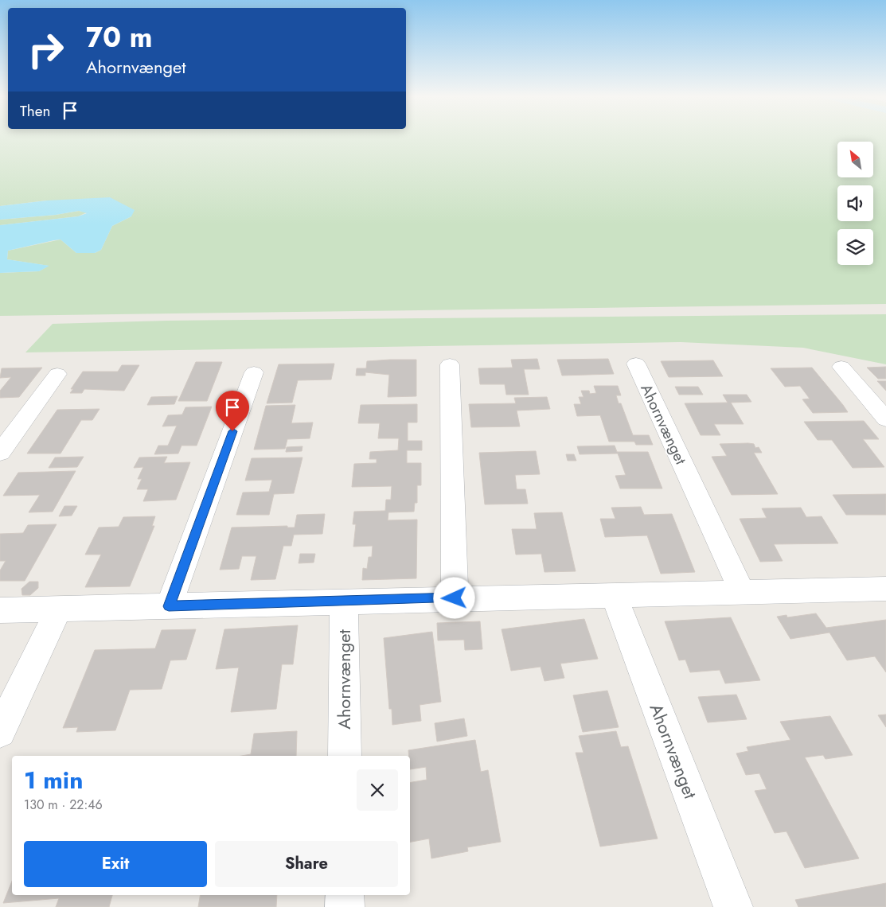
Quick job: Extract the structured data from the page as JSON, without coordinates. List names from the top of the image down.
{
  "streets": {
    "street": ["Ahornvænget"]
  },
  "north": "top left",
  "page": {
    "turn": ["70 m", "Ahornvænget"],
    "then": "Then",
    "heading": ["1 min", "130 m · 22:46"],
    "buttons": ["Exit", "Share"]
  }
}
